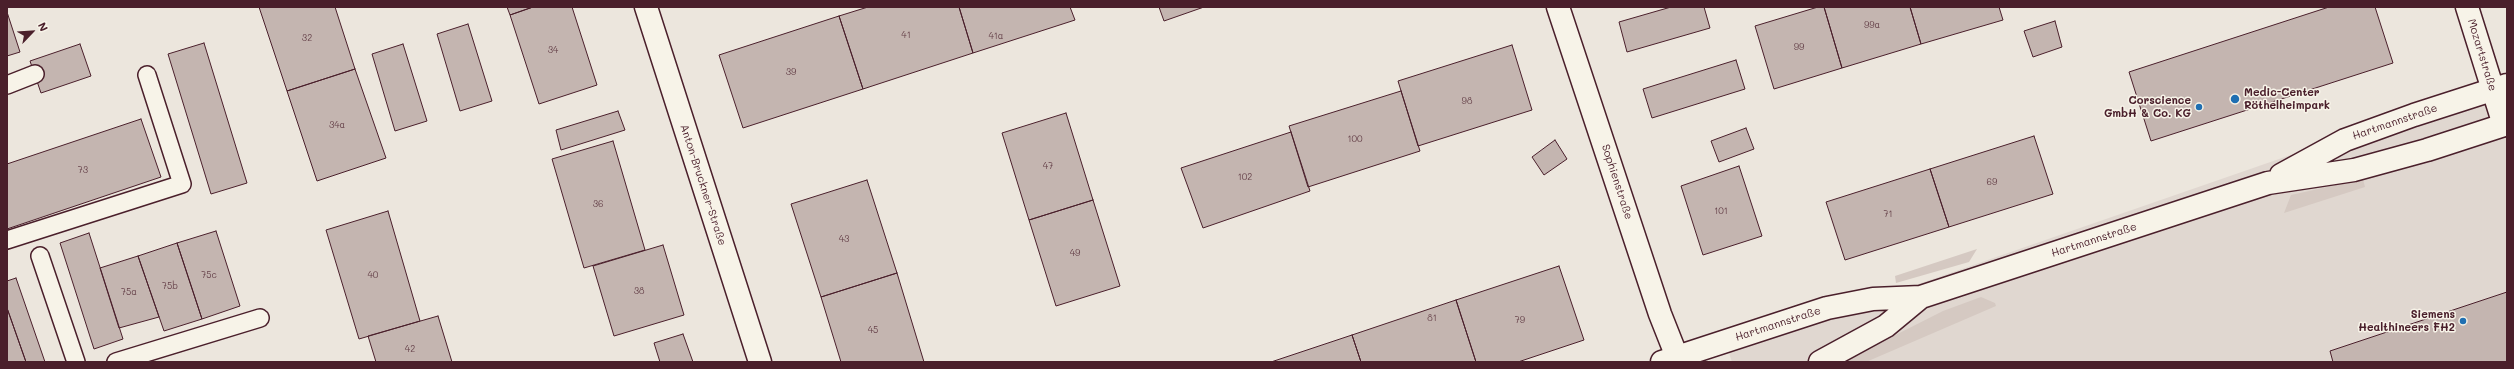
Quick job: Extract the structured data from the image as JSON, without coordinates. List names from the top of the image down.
{
  "streets": {
    "street": [
      "Mozartstraße",
      "Hartmannstraße",
      "Sophienstraße",
      "Anton-Bruckner-Straße"
    ]
  },
  "crossings": [
    ["Mozartstraße", "Hartmannstraße"],
    ["Hartmannstraße", "Sophienstraße"]
  ],
  "places": ["Medic-Center Röthelheimpark", "Corscience GmbH & Co. KG", "Siemens Healthineers FH2"],
  "house_numbers": [
    "99a",
    "41",
    "41a",
    "32",
    "99",
    "34",
    "39",
    "98",
    "34a",
    "100",
    "47",
    "73",
    "102",
    "69",
    "36",
    "101",
    "71",
    "43",
    "49",
    "75c",
    "40",
    "75b",
    "38",
    "75a",
    "81",
    "79",
    "45",
    "42"
  ],
  "north": "top right"
}
